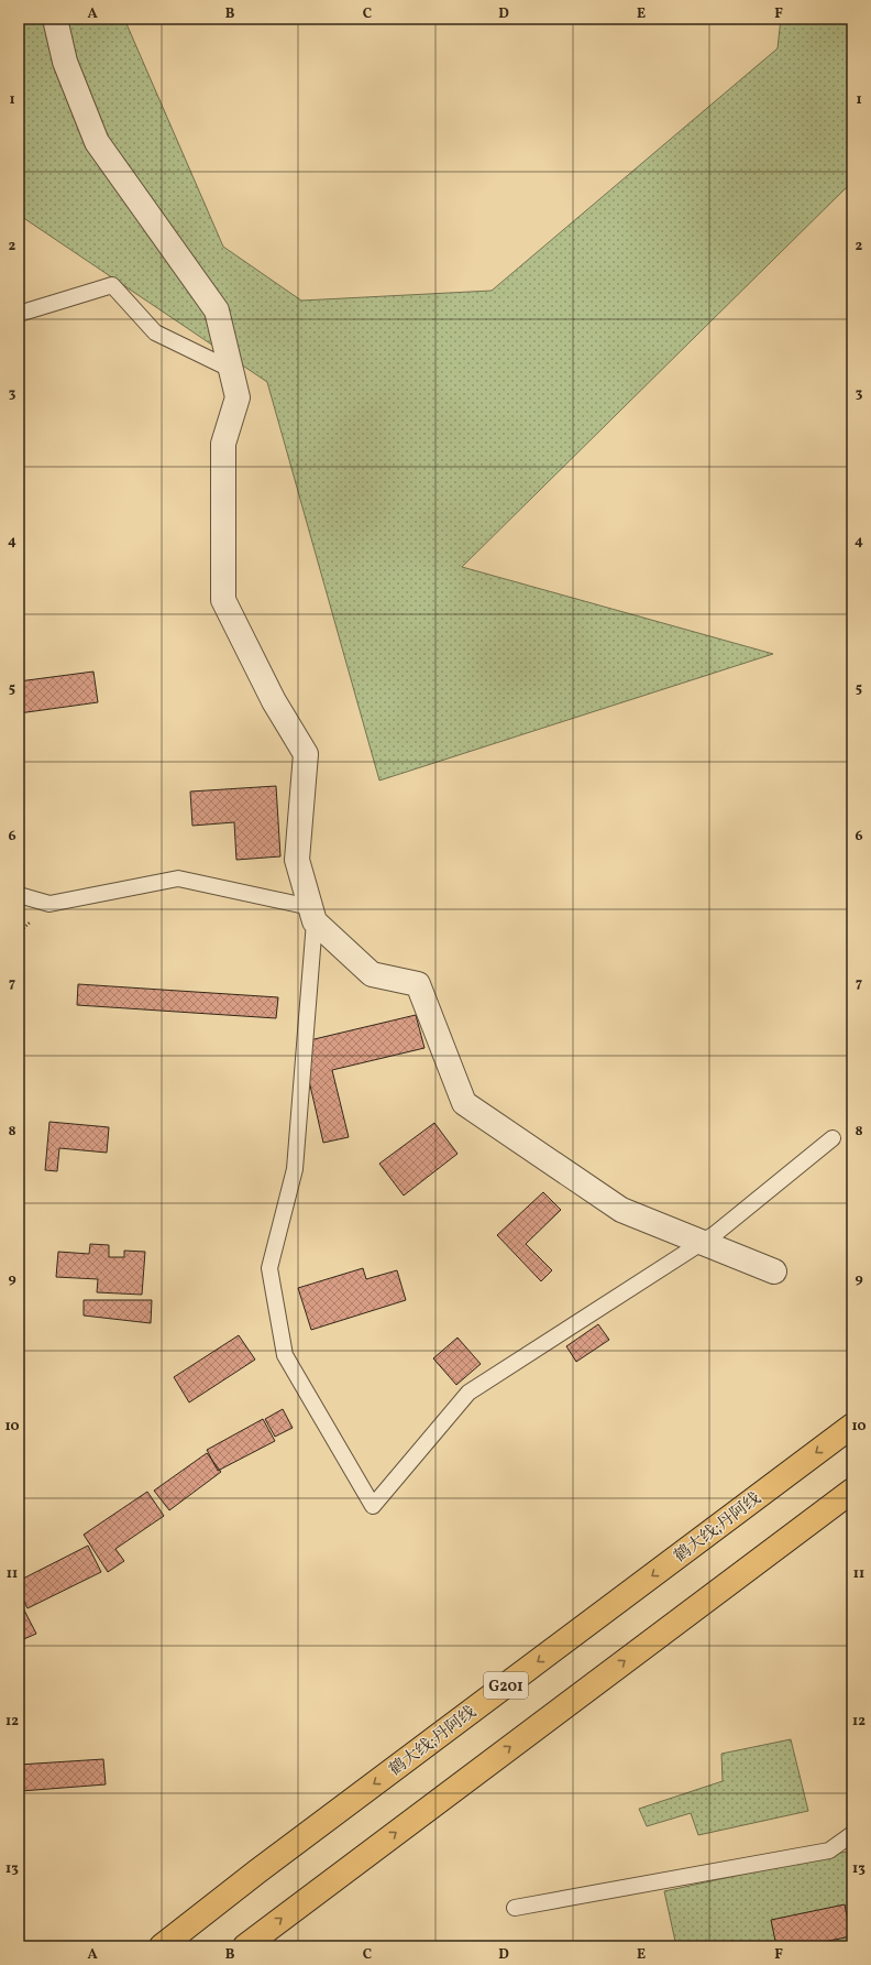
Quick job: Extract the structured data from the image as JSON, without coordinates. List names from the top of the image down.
{
  "streets": {
    "highway": ["鹤大线;丹阿线", "G201"]
  },
  "grid": {
    "columns": [
      "A",
      "B",
      "C",
      "D",
      "E",
      "F"
    ],
    "rows": [
      "1",
      "2",
      "3",
      "4",
      "5",
      "6",
      "7",
      "8",
      "9",
      "10",
      "11",
      "12",
      "13"
    ]
  }
}
